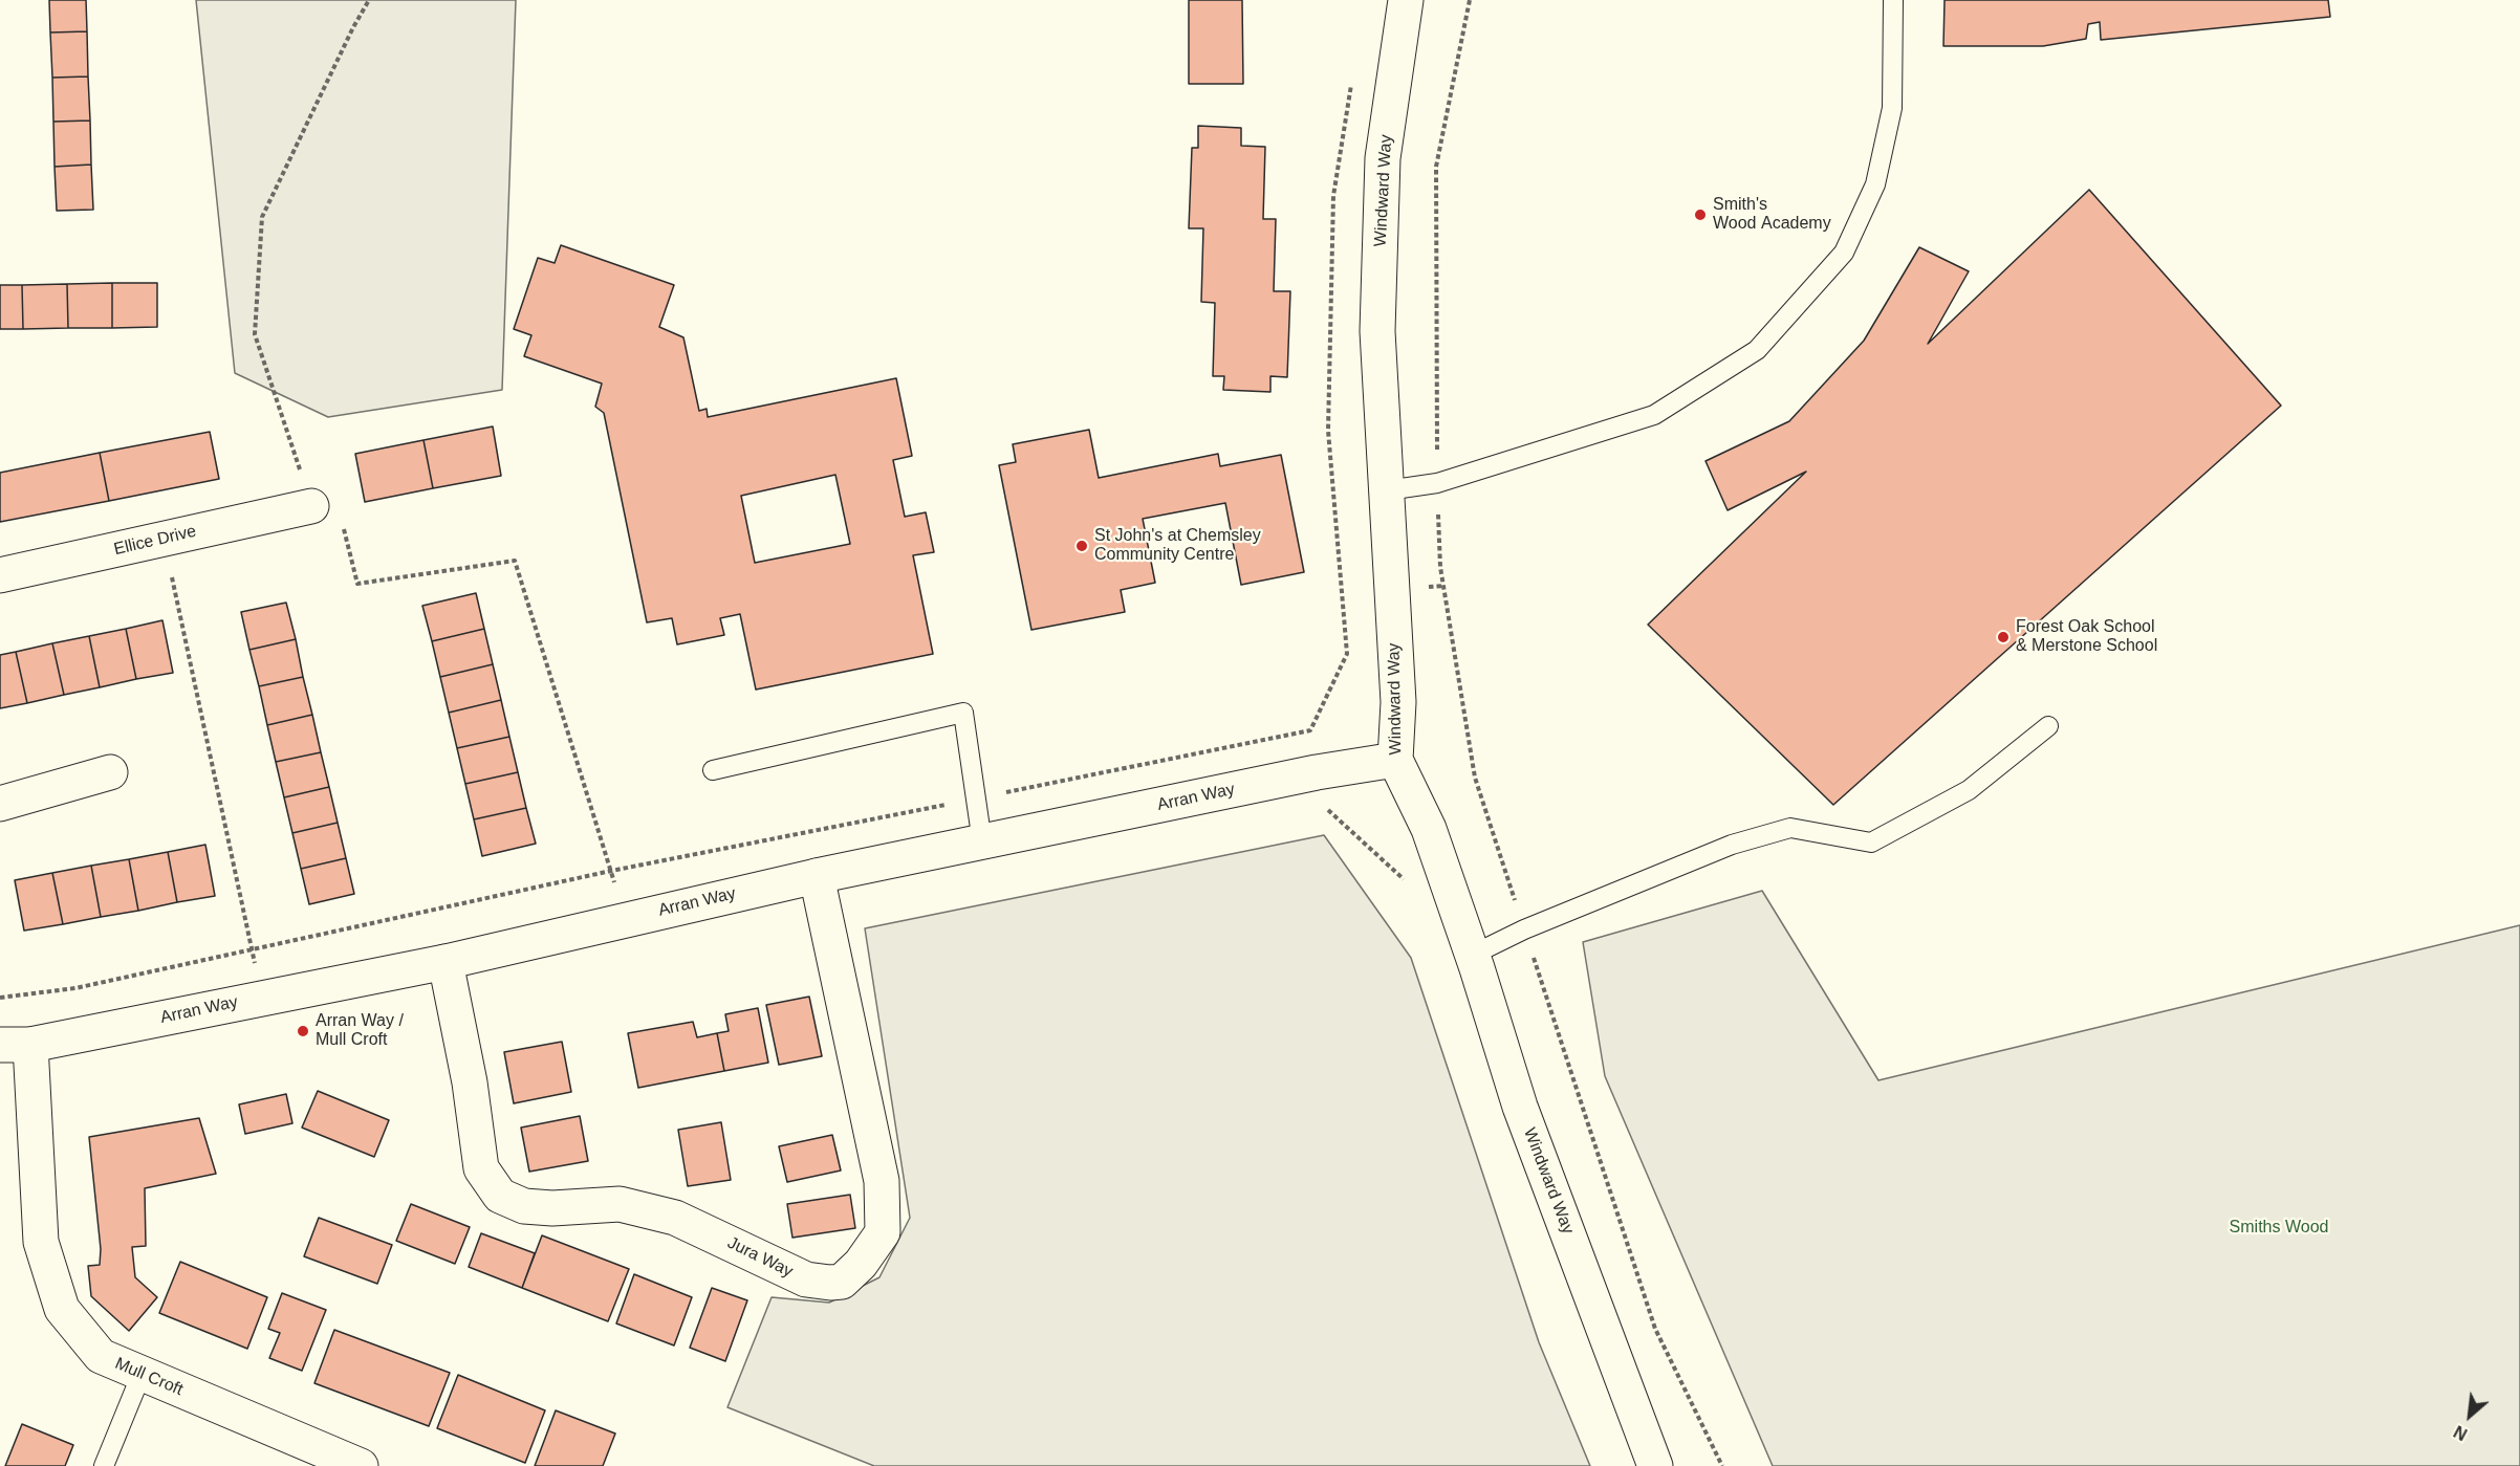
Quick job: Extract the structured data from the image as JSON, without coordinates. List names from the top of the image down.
{
  "streets": {
    "street": [
      "Windward Way",
      "Ellice Drive",
      "Arran Way",
      "Jura Way",
      "Mull Croft"
    ]
  },
  "crossings": [
    ["Windward Way", "Arran Way"],
    ["Arran Way", "Jura Way"],
    ["Arran Way", "Mull Croft"]
  ],
  "parks": ["Smiths Wood"],
  "places": [
    "Smith's Wood Academy",
    "St John's at Chemsley Community Centre",
    "Forest Oak School & Merstone School",
    "Arran Way / Mull Croft"
  ],
  "north": "bottom left"
}
